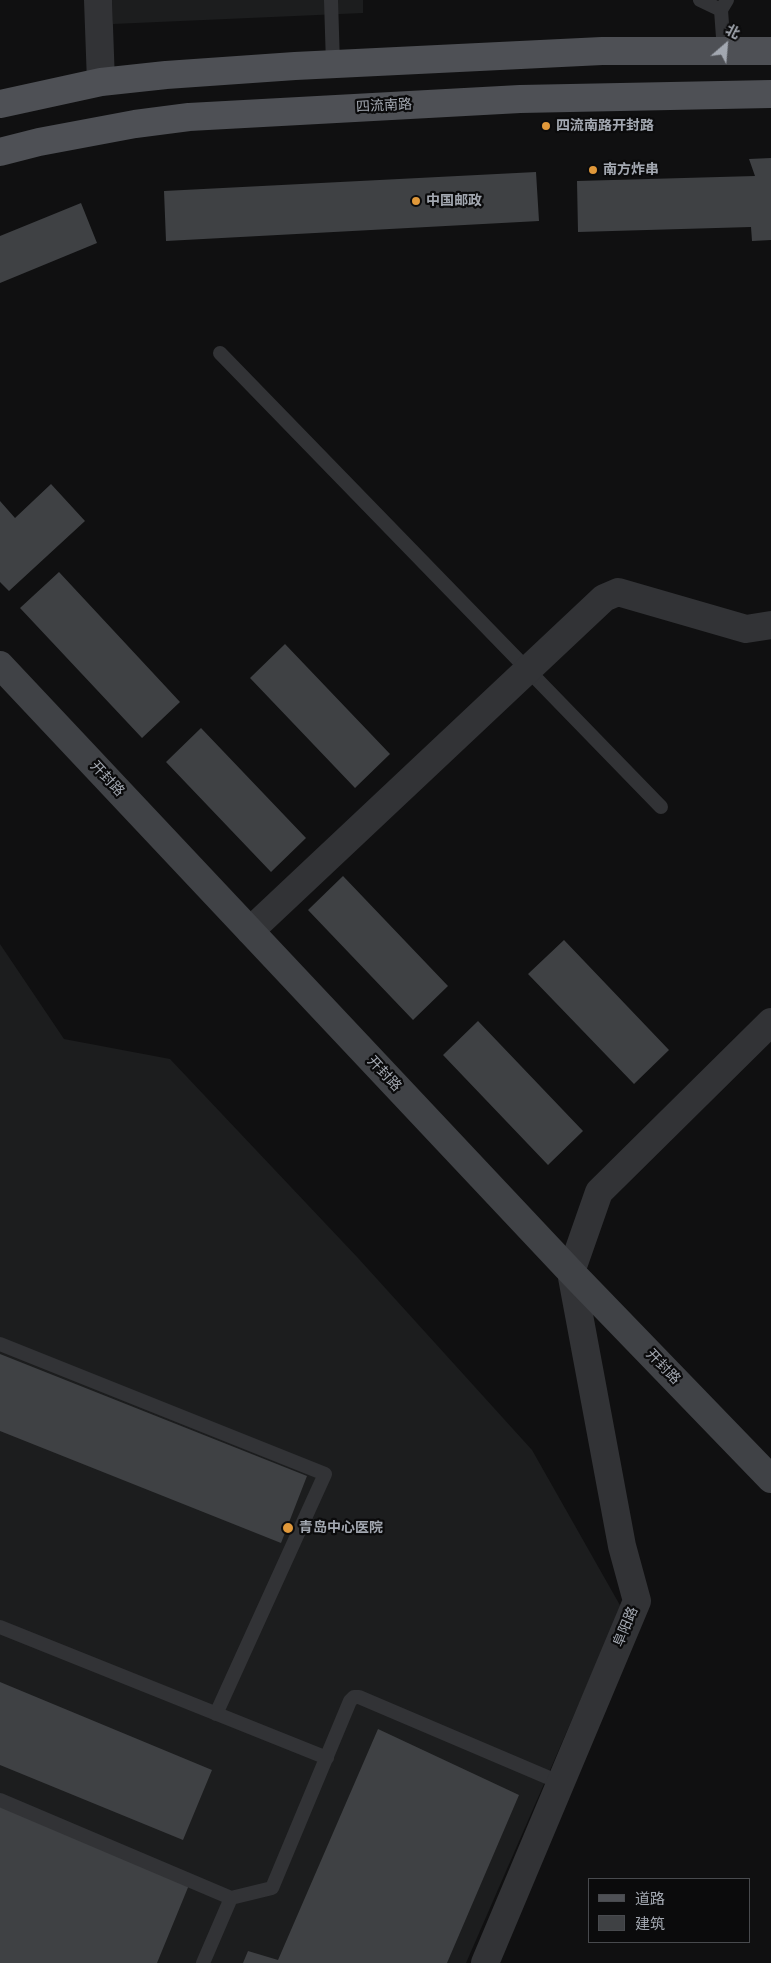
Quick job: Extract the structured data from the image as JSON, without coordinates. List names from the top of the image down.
{
  "streets": {
    "main road": ["四流南路"],
    "street": ["开封路", "阜阳路"]
  },
  "crossings": [
    ["开封路", "阜阳路"]
  ],
  "places": [
    "四流南路开封路",
    "南方炸串",
    "中国邮政",
    "青岛中心医院"
  ],
  "legend": ["道路", "建筑"],
  "north": "top right"
}
